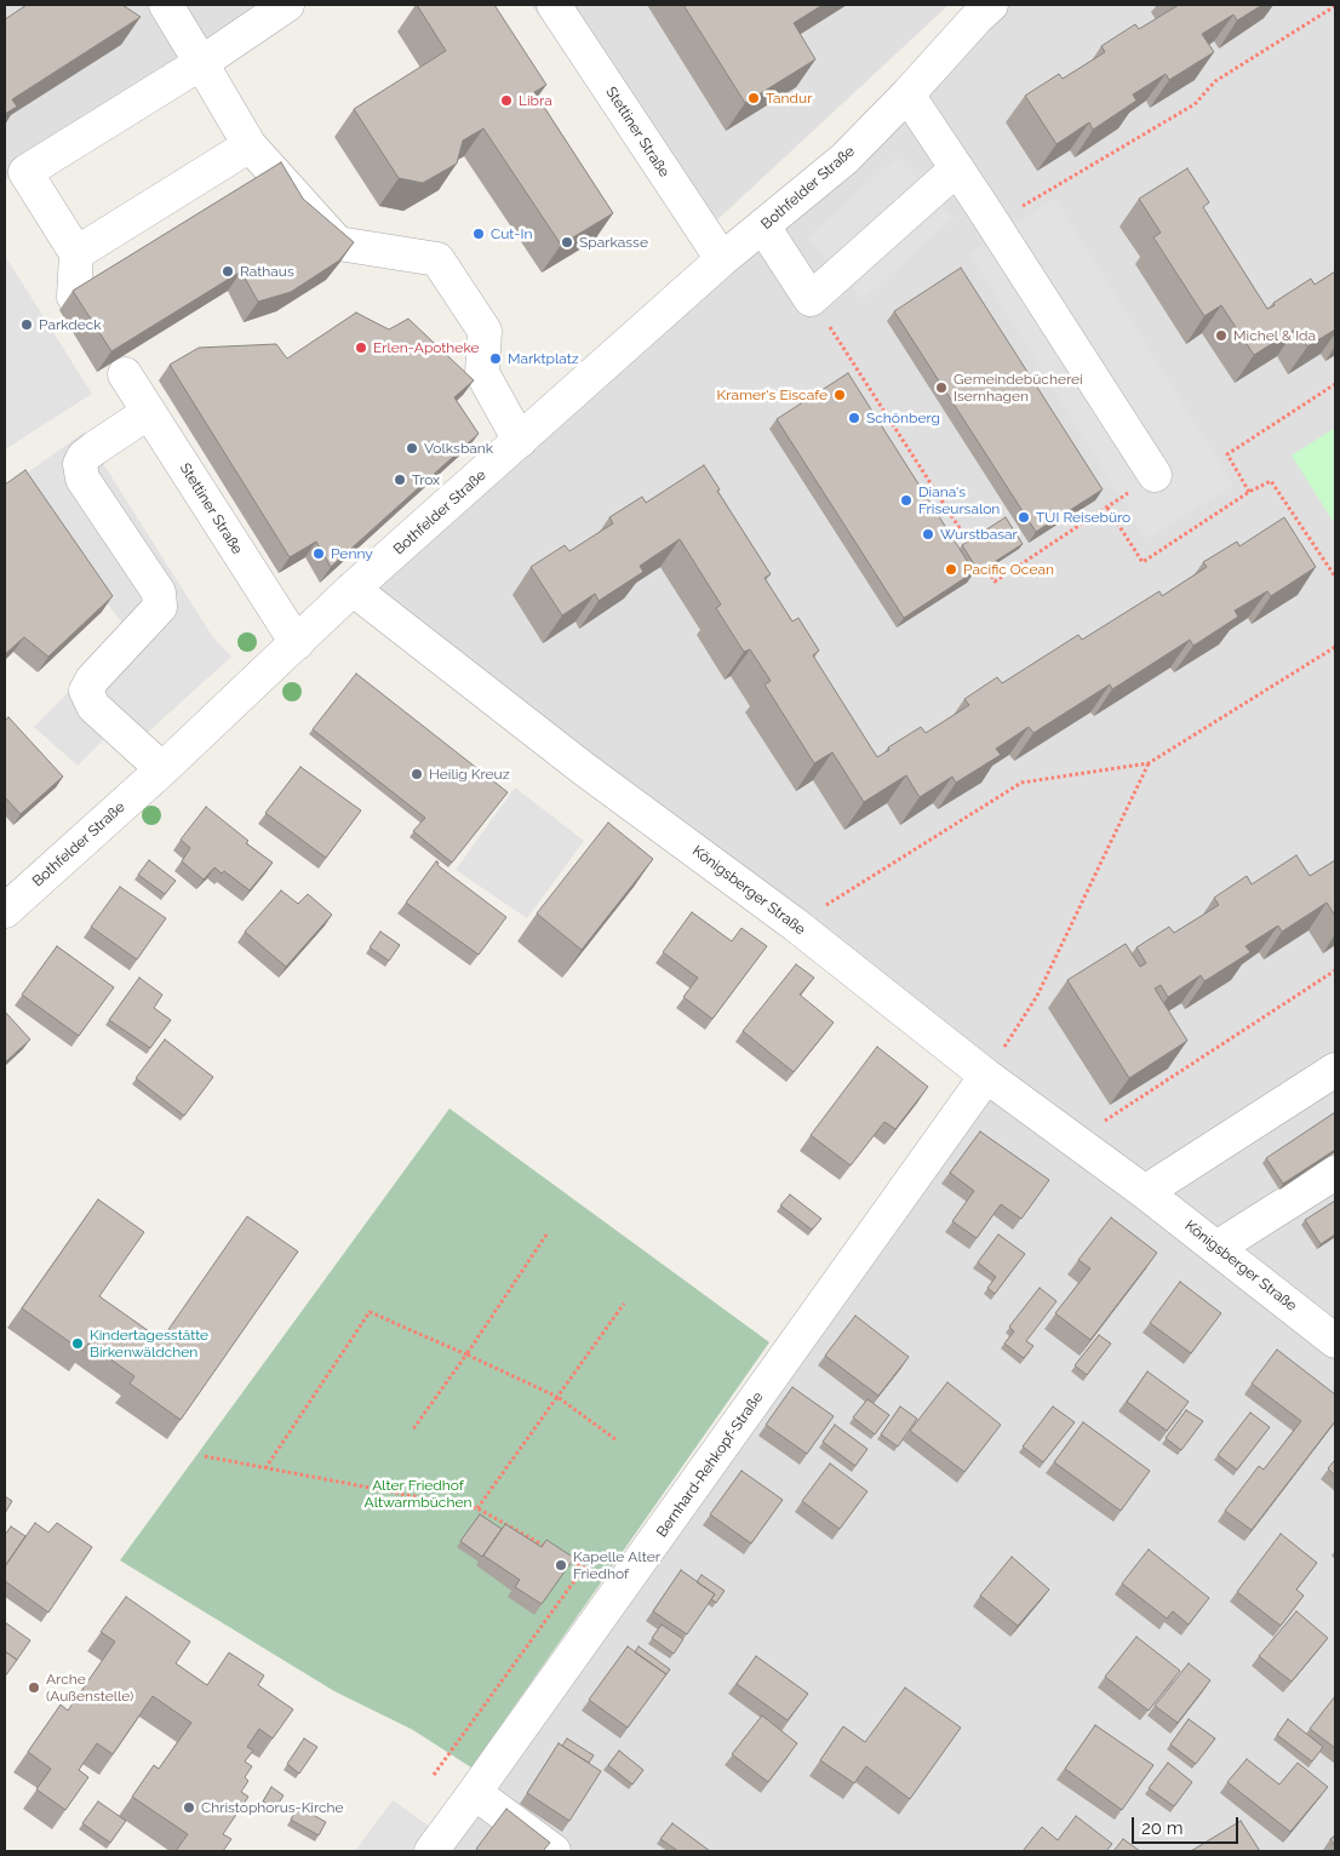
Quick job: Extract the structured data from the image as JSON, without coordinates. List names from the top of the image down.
{
  "streets": {
    "street": [
      "Stettiner Straße",
      "Bothfelder Straße",
      "Königsberger Straße",
      "Bernhard-Rehkopf-Straße"
    ]
  },
  "crossings": [
    ["Stettiner Straße", "Bothfelder Straße"],
    ["Bothfelder Straße", "Königsberger Straße"],
    ["Königsberger Straße", "Bernhard-Rehkopf-Straße"]
  ],
  "parks": ["Alter Friedhof Altwarmbüchen"],
  "places": [
    "Tandur",
    "Libra",
    "Cut-In",
    "Sparkasse",
    "Rathaus",
    "Parkdeck",
    "Michel & Ida",
    "Erlen-Apotheke",
    "Marktplatz",
    "Gemeindebücherei Isernhagen",
    "Kramer's Eiscafe",
    "Schönberg",
    "Volksbank",
    "Trox",
    "Diana's Friseursalon",
    "TUI Reisebüro",
    "Wurstbasar",
    "Penny",
    "Pacific Ocean",
    "Heilig Kreuz",
    "Kindertagesstätte Birkenwäldchen",
    "Kapelle Alter Friedhof",
    "Arche (Außenstelle)",
    "Christophorus-Kirche"
  ],
  "scale_bar": "20 m"
}
